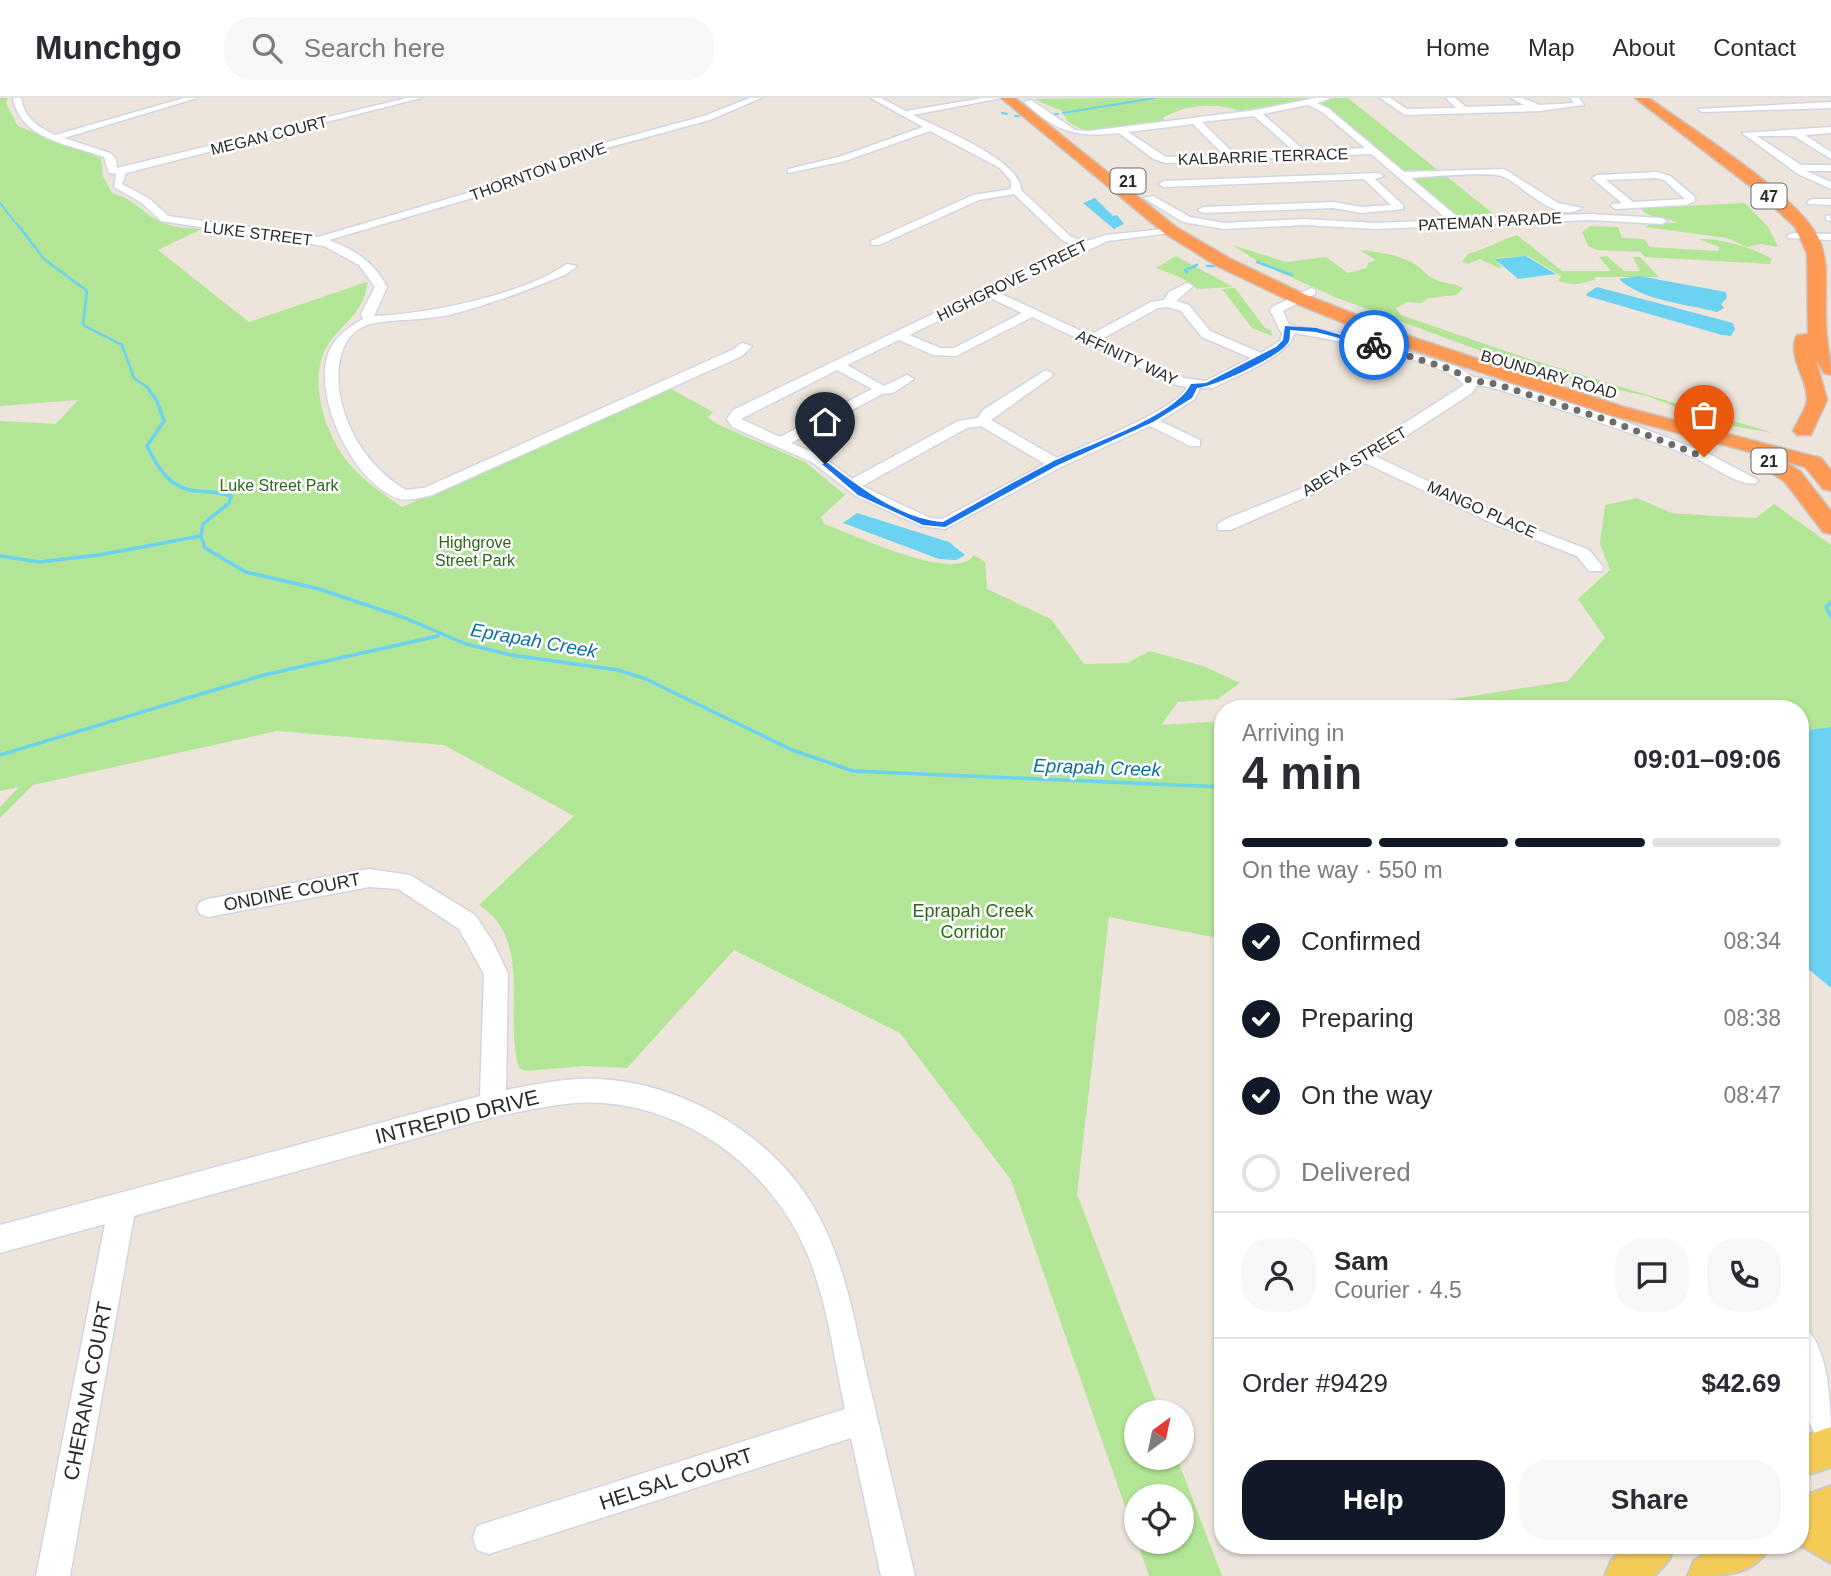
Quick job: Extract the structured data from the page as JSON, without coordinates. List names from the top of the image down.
{
  "streets": {
    "highway": ["21", "47", "BOUNDARY ROAD"],
    "street": [
      "MEGAN COURT",
      "KALBARRIE TERRACE",
      "THORNTON DRIVE",
      "PATEMAN PARADE",
      "LUKE STREET",
      "HIGHGROVE STREET",
      "AFFINITY WAY",
      "ABEYA STREET",
      "MANGO PLACE",
      "ONDINE COURT",
      "INTREPID DRIVE",
      "CHERANA COURT",
      "HELSAL COURT"
    ]
  },
  "crossings": [
    ["MEGAN COURT", "LUKE STREET"],
    ["THORNTON DRIVE", "LUKE STREET"],
    ["21", "47"],
    ["21", "BOUNDARY ROAD"],
    ["47", "BOUNDARY ROAD"],
    ["PATEMAN PARADE", "BOUNDARY ROAD"],
    ["HIGHGROVE STREET", "AFFINITY WAY"],
    ["HIGHGROVE STREET", "BOUNDARY ROAD"],
    ["AFFINITY WAY", "BOUNDARY ROAD"],
    ["BOUNDARY ROAD", "ABEYA STREET"],
    ["ABEYA STREET", "MANGO PLACE"],
    ["ONDINE COURT", "INTREPID DRIVE"],
    ["INTREPID DRIVE", "CHERANA COURT"],
    ["INTREPID DRIVE", "HELSAL COURT"]
  ],
  "water": ["Eprapah Creek"],
  "parks": ["Luke Street Park", "Highgrove Street Park", "Eprapah Creek Corridor"],
  "north": "top right",
  "page": {
    "header": "Munchgo",
    "search": "Search here",
    "nav": [
      "Home",
      "Map",
      "About",
      "Contact"
    ],
    "heading": ["4 min", "Arriving in", "09:01–09:06"],
    "panel": [
      "Sam",
      "Courier · 4.5",
      "Order #9429",
      "$42.69"
    ],
    "bar": "On the way · 550 m",
    "list": [
      ["Confirmed", "08:34"],
      ["Preparing", "08:38"],
      ["On the way", "08:47"],
      "Delivered"
    ],
    "buttons": ["Help", "Share"]
  }
}
